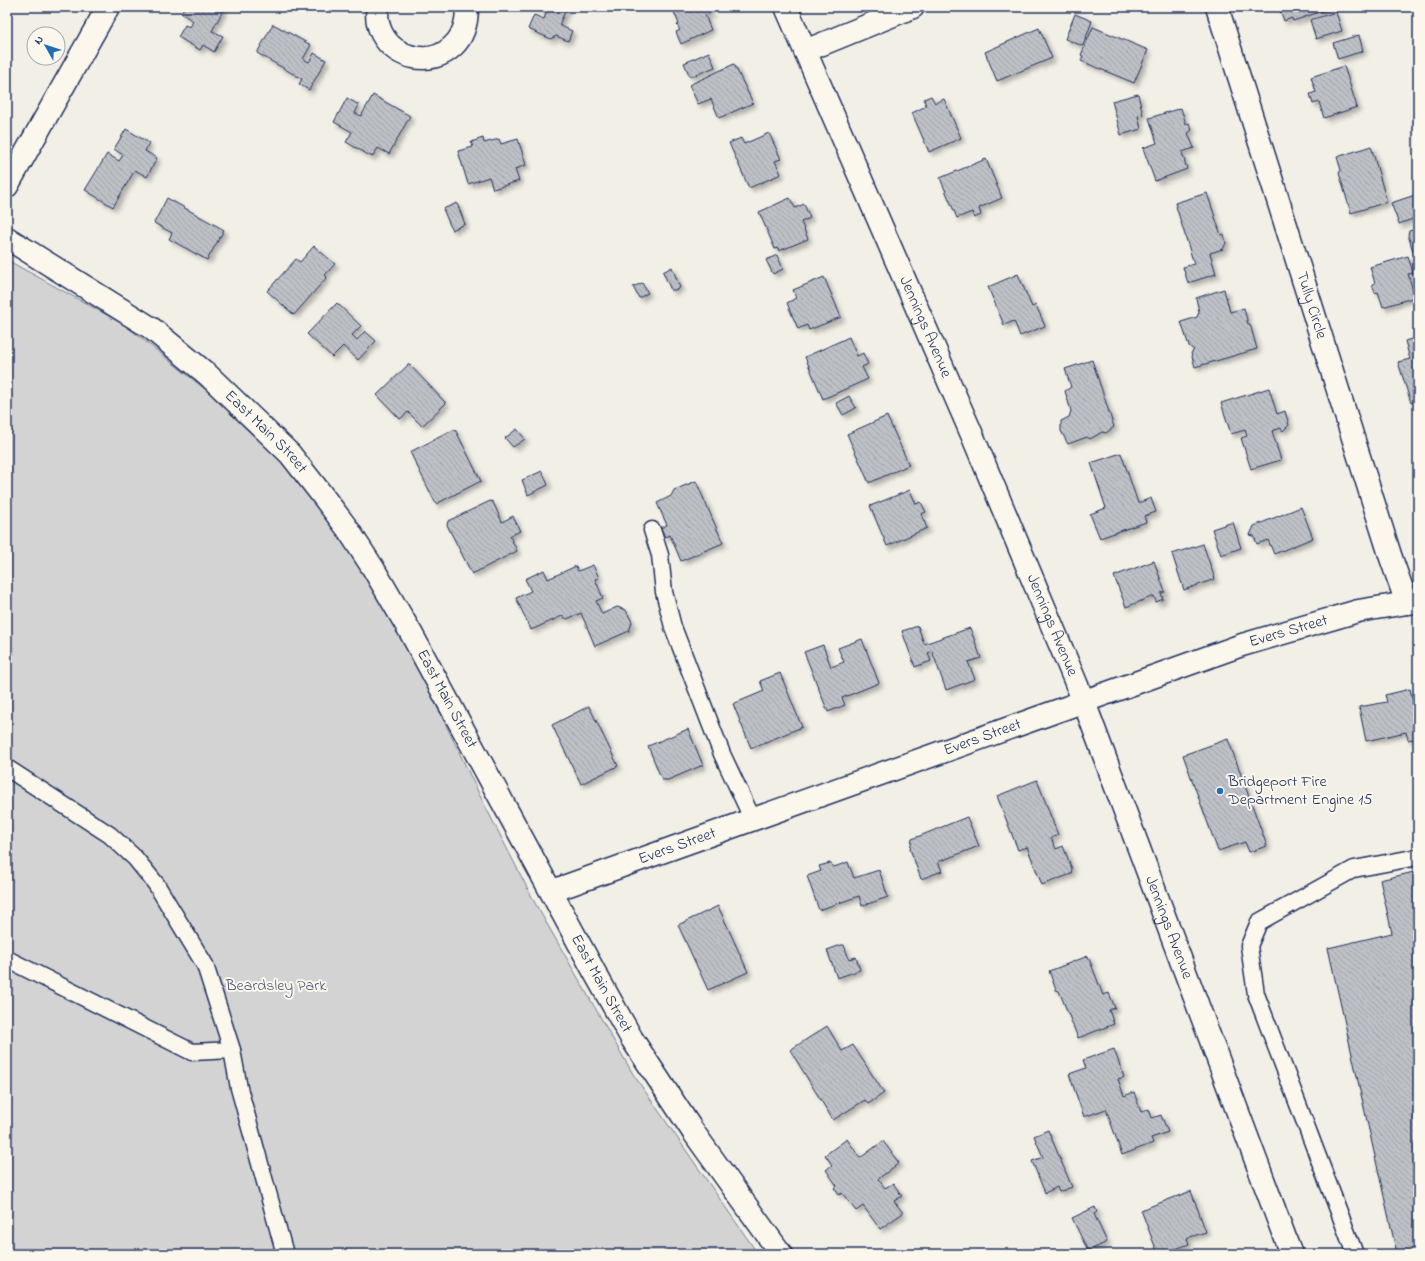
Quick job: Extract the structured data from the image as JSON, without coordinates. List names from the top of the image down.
{
  "streets": {
    "street": [
      "Tully Circle",
      "Jennings Avenue",
      "East Main Street",
      "Evers Street"
    ]
  },
  "crossings": [
    ["Tully Circle", "Evers Street"],
    ["Jennings Avenue", "Evers Street"],
    ["East Main Street", "Evers Street"]
  ],
  "parks": ["Beardsley Park"],
  "places": ["Bridgeport Fire Department Engine 15"],
  "north": "top left"
}
